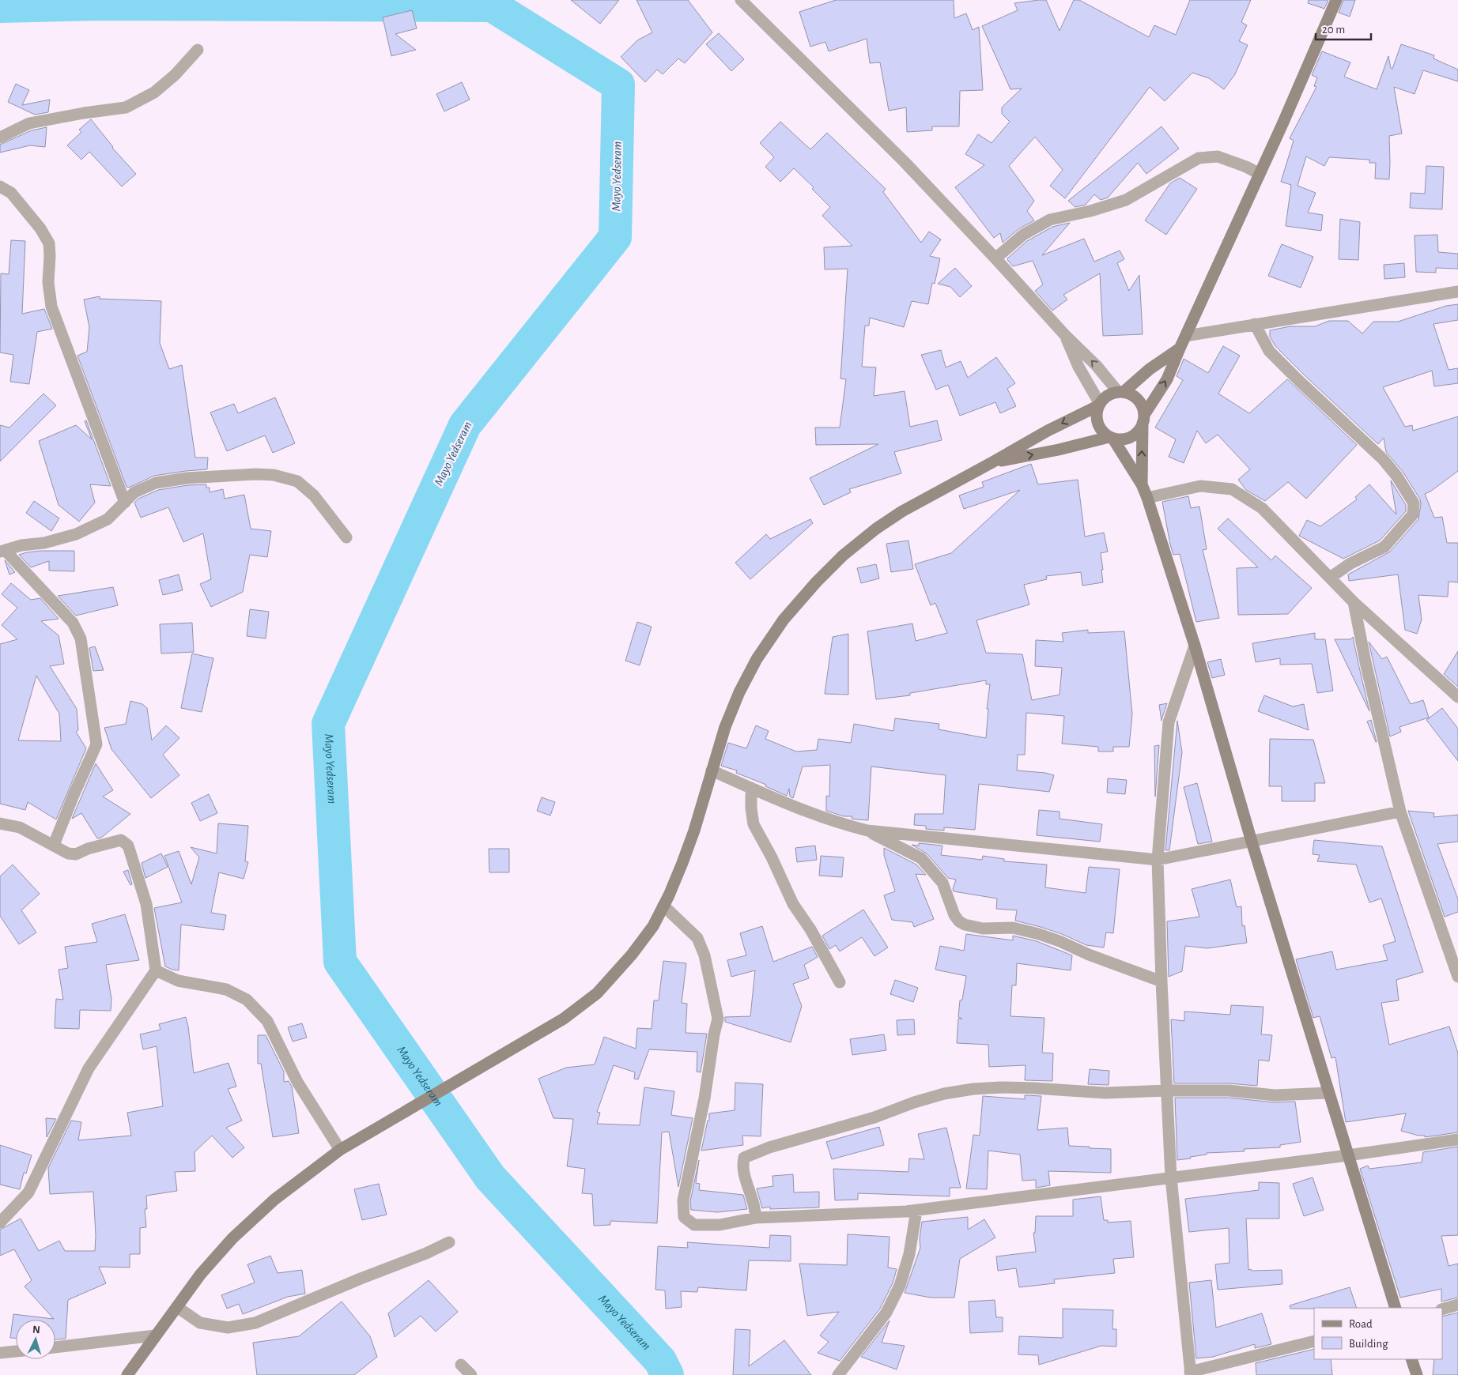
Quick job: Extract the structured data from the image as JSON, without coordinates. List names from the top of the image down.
{
  "water": ["Mayo Yedseram"],
  "legend": ["Road", "Building"],
  "scale_bar": "20 m",
  "north": "top"
}
